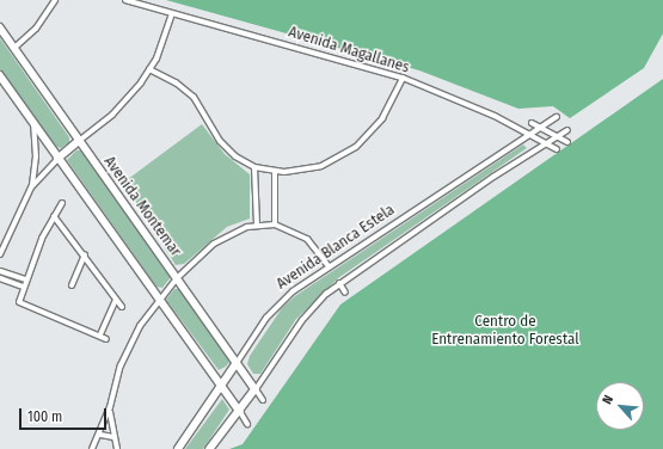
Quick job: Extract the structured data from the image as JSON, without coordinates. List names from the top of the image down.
{
  "streets": {
    "main road": ["Avenida Montemar", "Avenida Blanca Estela"],
    "street": ["Avenida Magallanes"]
  },
  "crossings": [
    ["Avenida Magallanes", "Avenida Blanca Estela"],
    ["Avenida Montemar", "Avenida Blanca Estela"]
  ],
  "parks": ["Centro de Entrenamiento Forestal"],
  "scale_bar": "100 m",
  "north": "top left"
}
